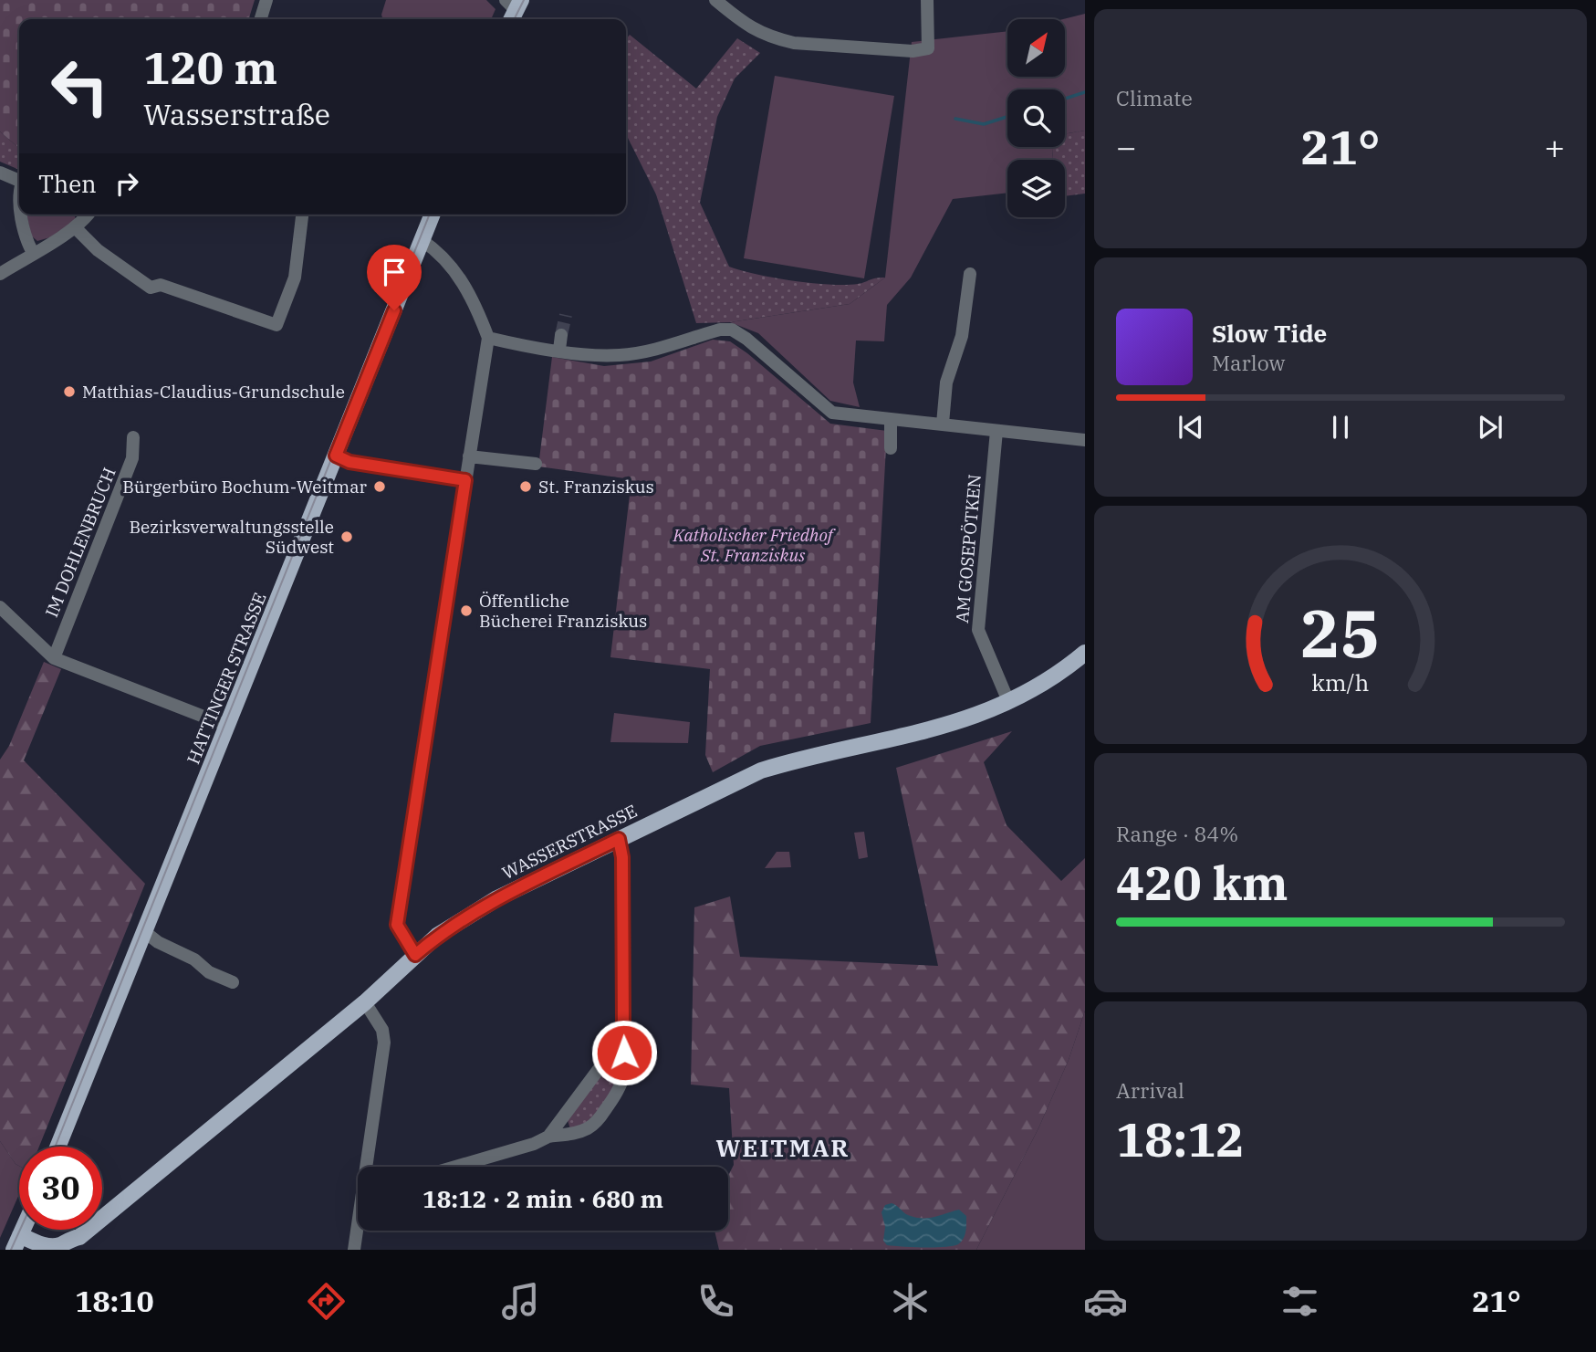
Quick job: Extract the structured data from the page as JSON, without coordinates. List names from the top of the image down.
{
  "streets": {
    "main road": ["HATTINGER STRASSE", "WASSERSTRASSE"],
    "street": ["IM DOHLENBRUCH", "AM GOSEPÖTKEN"]
  },
  "crossings": [
    ["AM GOSEPÖTKEN", "WASSERSTRASSE"]
  ],
  "districts": ["WEITMAR"],
  "parks": ["Katholischer Friedhof St. Franziskus"],
  "places": [
    "Matthias-Claudius-Grundschule",
    "Bürgerbüro Bochum-Weitmar",
    "St. Franziskus",
    "Bezirksverwaltungsstelle Südwest",
    "Öffentliche Bücherei Franziskus"
  ],
  "north": "top right",
  "page": {
    "tile": [
      "Climate",
      ["Range · 84%", "420 km"],
      ["Arrival", "18:12"]
    ],
    "turn": ["120 m", "Wasserstraße"],
    "heat": ["−", "21°", "+"],
    "then": "Then",
    "song": ["Slow Tide", "Marlow"],
    "limit": "30",
    "trip": "18:12 · 2 min · 680 m",
    "tabs": ["18:10", "21°"],
    "gauge": ["25", "km/h"]
  }
}
